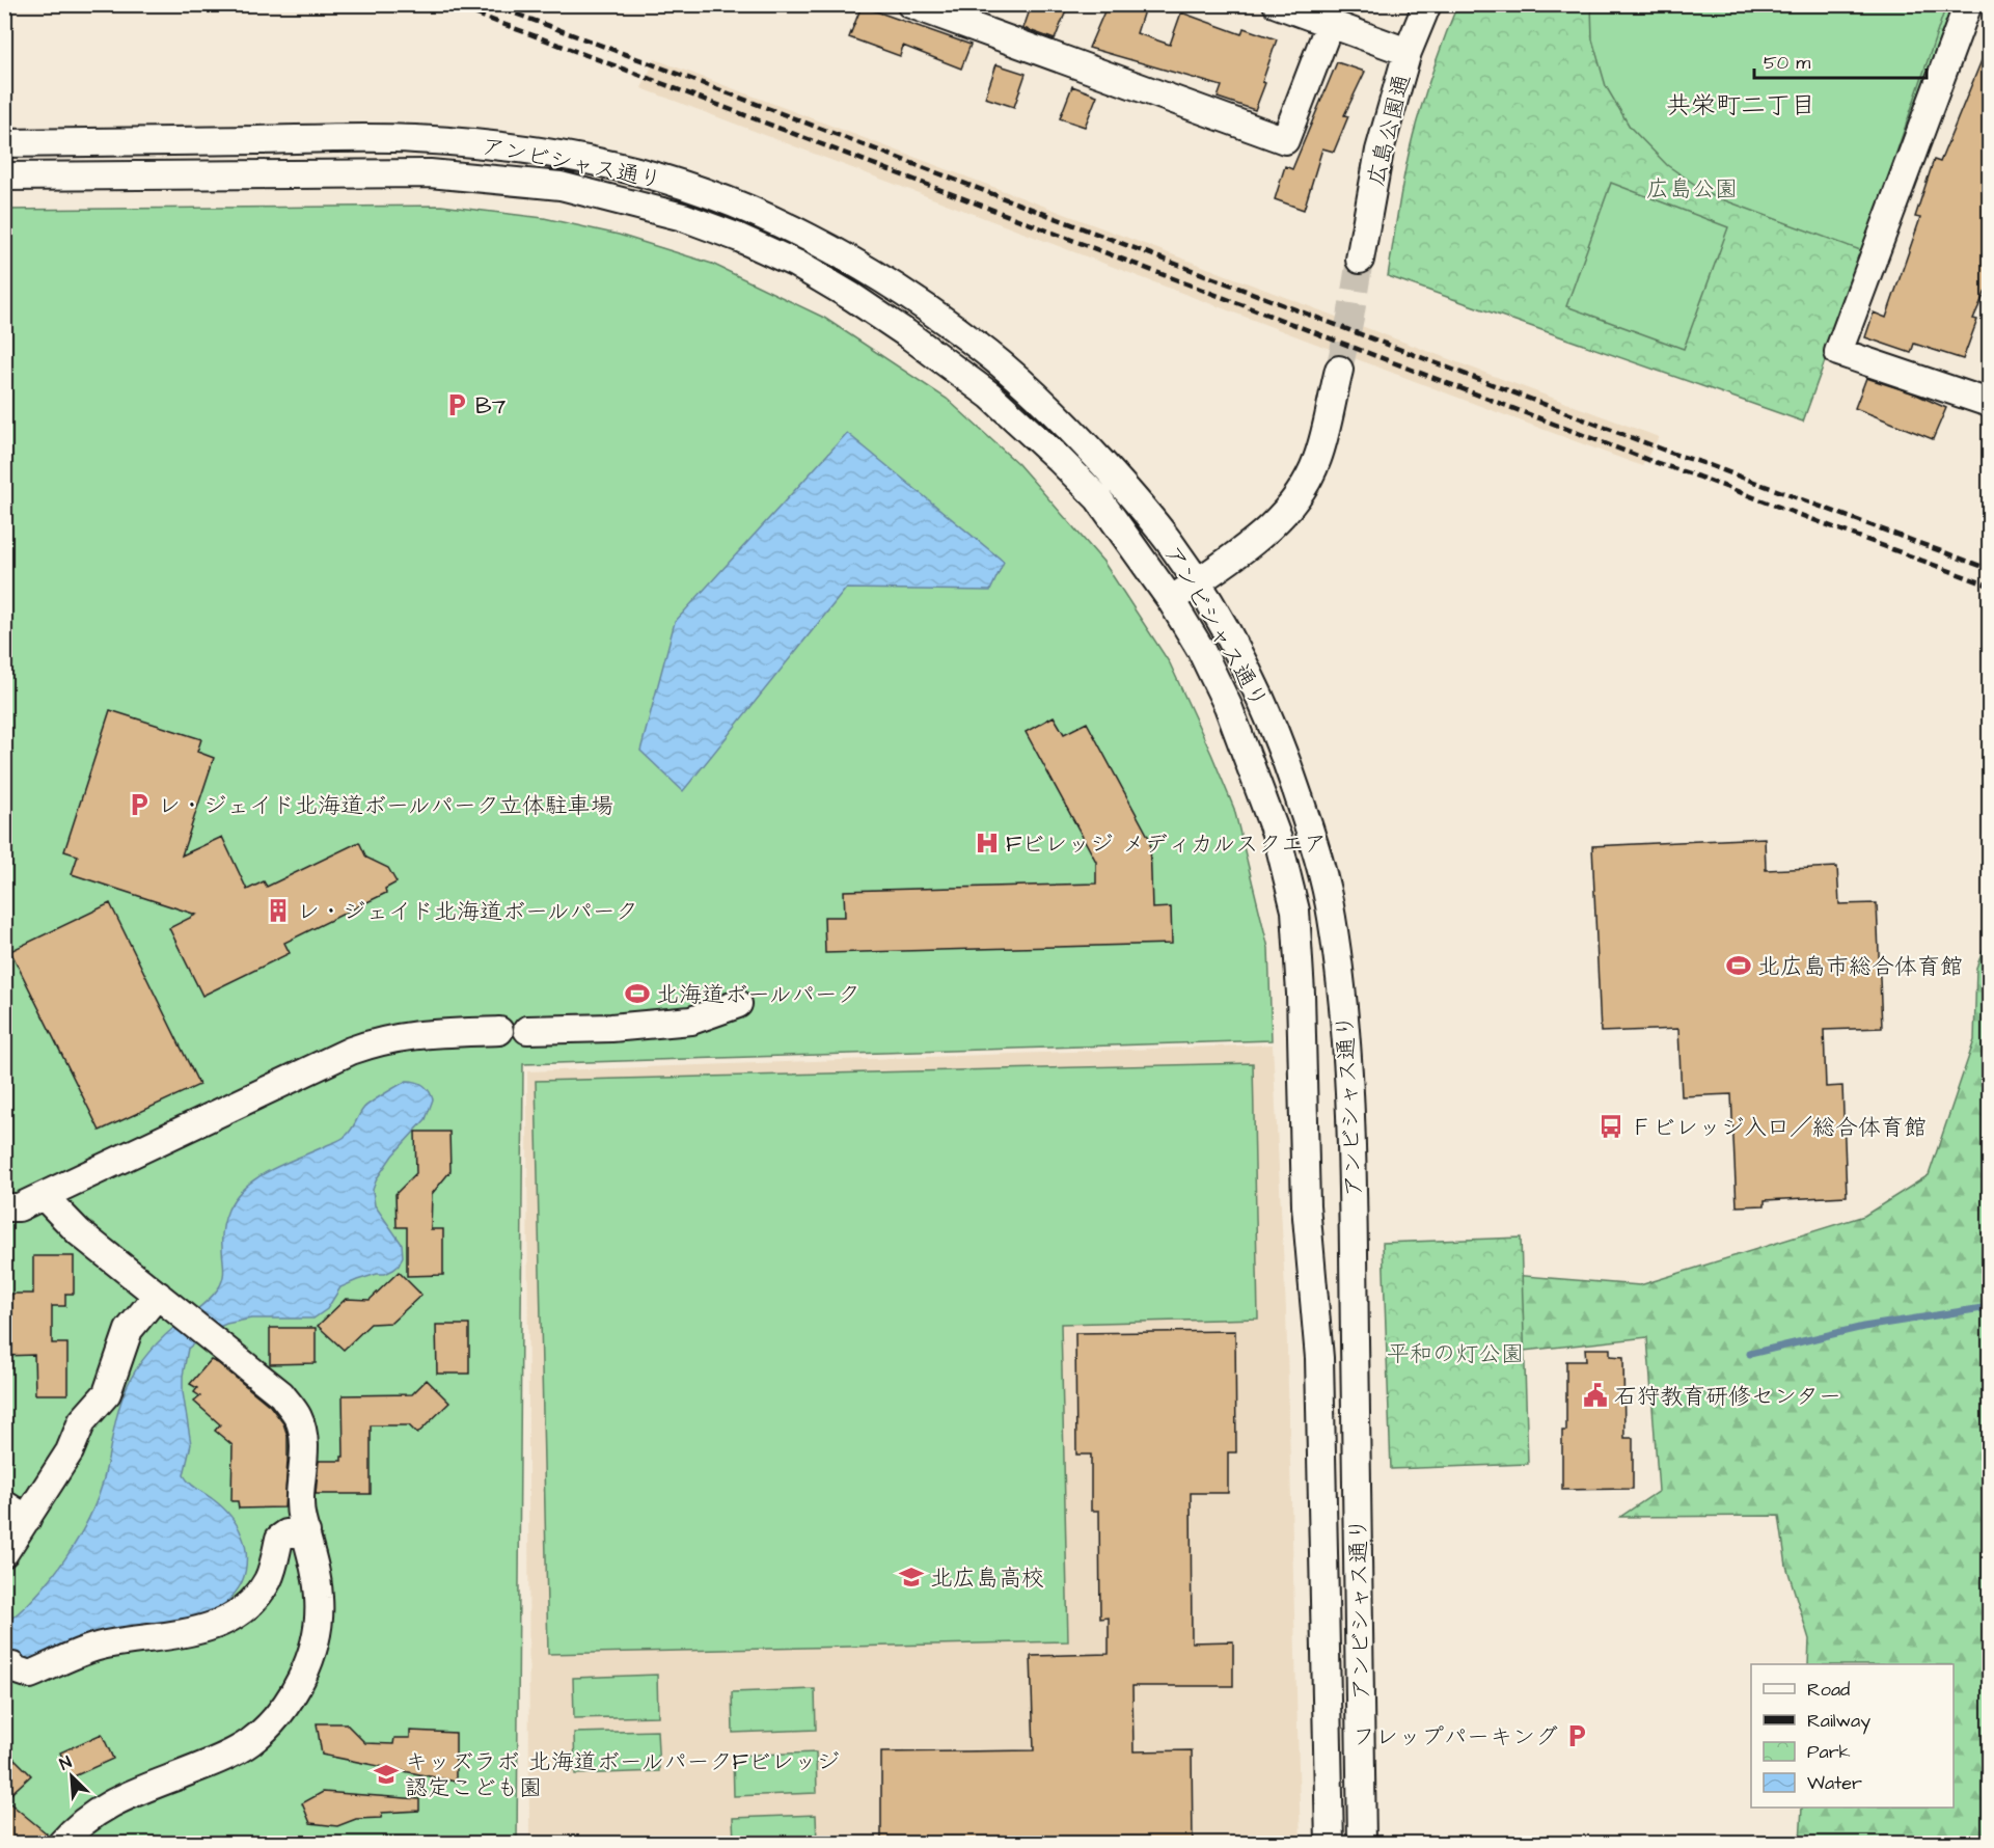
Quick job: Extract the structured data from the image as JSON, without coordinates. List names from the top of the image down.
{
  "streets": {
    "street": ["広島公園通", "アンビシャス通り"]
  },
  "districts": ["共栄町二丁目"],
  "parks": ["広島公園", "平和の灯公園"],
  "places": {
    "parking": ["B7", "レ・ジェイド北海道ボールパーク立体駐車場", "フレップパーキング"],
    "hospital": ["Fビレッジ メディカルスクエア"],
    "building": ["レ・ジェイド北海道ボールパーク"],
    "sports": ["北広島市総合体育館", "北海道ボールパーク"],
    "bus stop": ["Ｆビレッジ入口／総合体育館"],
    "public building": ["石狩教育研修センター"],
    "school or university": ["北広島高校", "キッズラボ 北海道ボールパークFビレッジ 認定こども園"]
  },
  "legend": [
    "Road",
    "Railway",
    "Park",
    "Water"
  ],
  "scale_bar": "50 m",
  "north": "top left"
}
